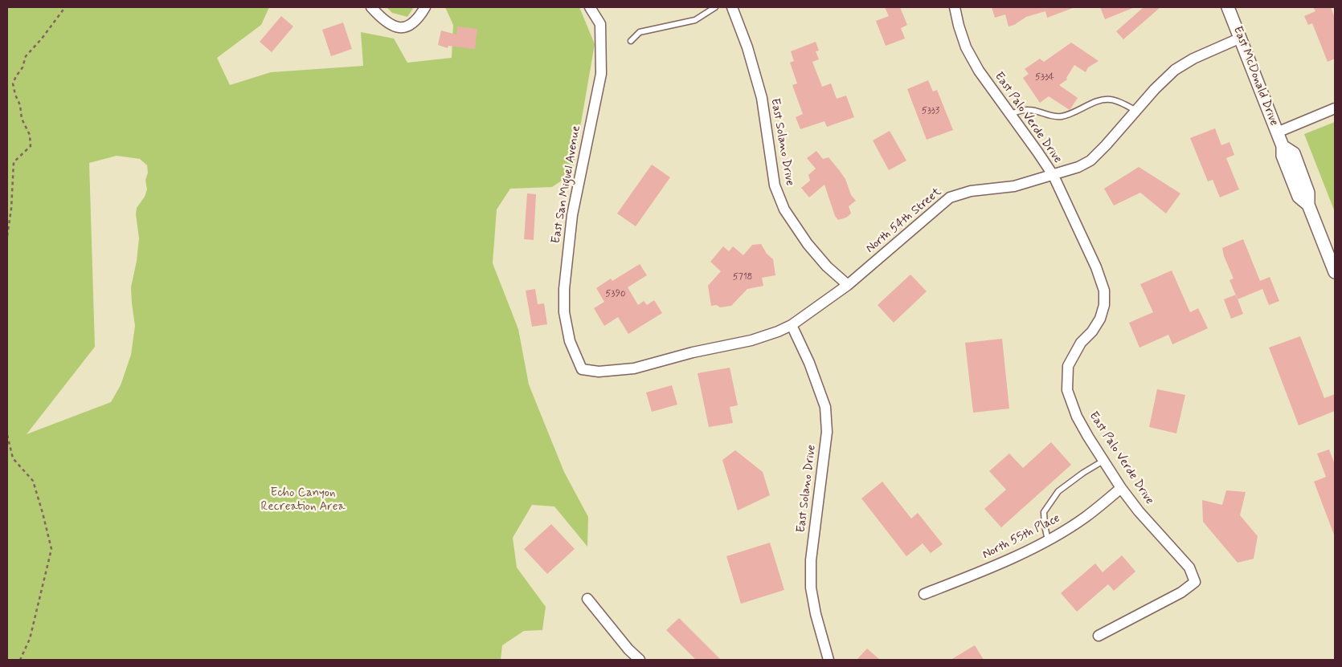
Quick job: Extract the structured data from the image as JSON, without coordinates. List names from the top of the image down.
{
  "streets": {
    "street": [
      "East McDonald Drive",
      "East Palo Verde Drive",
      "East Solano Drive",
      "East San Miguel Avenue",
      "North 54th Street",
      "North 55th Place"
    ]
  },
  "crossings": [
    ["East McDonald Drive", "North 54th Street"],
    ["East Palo Verde Drive", "North 54th Street"],
    ["East Palo Verde Drive", "North 55th Place"],
    ["East Solano Drive", "North 54th Street"],
    ["East San Miguel Avenue", "North 54th Street"]
  ],
  "parks": ["Echo Canyon Recreation Area"],
  "house_numbers": [
    "5334",
    "5333",
    "5718",
    "5390"
  ]
}
